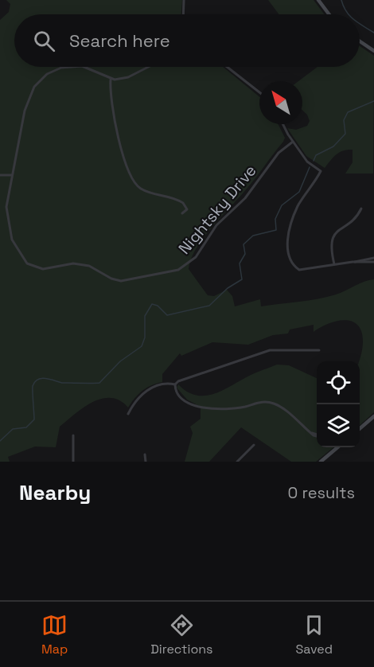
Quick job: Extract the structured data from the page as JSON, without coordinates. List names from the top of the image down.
{
  "streets": {
    "street": ["Nightsky Drive"]
  },
  "north": "top left",
  "page": {
    "search": "Search here",
    "heading": ["Nearby", "0 results"],
    "nav": ["Map", "Directions", "Saved"]
  }
}
